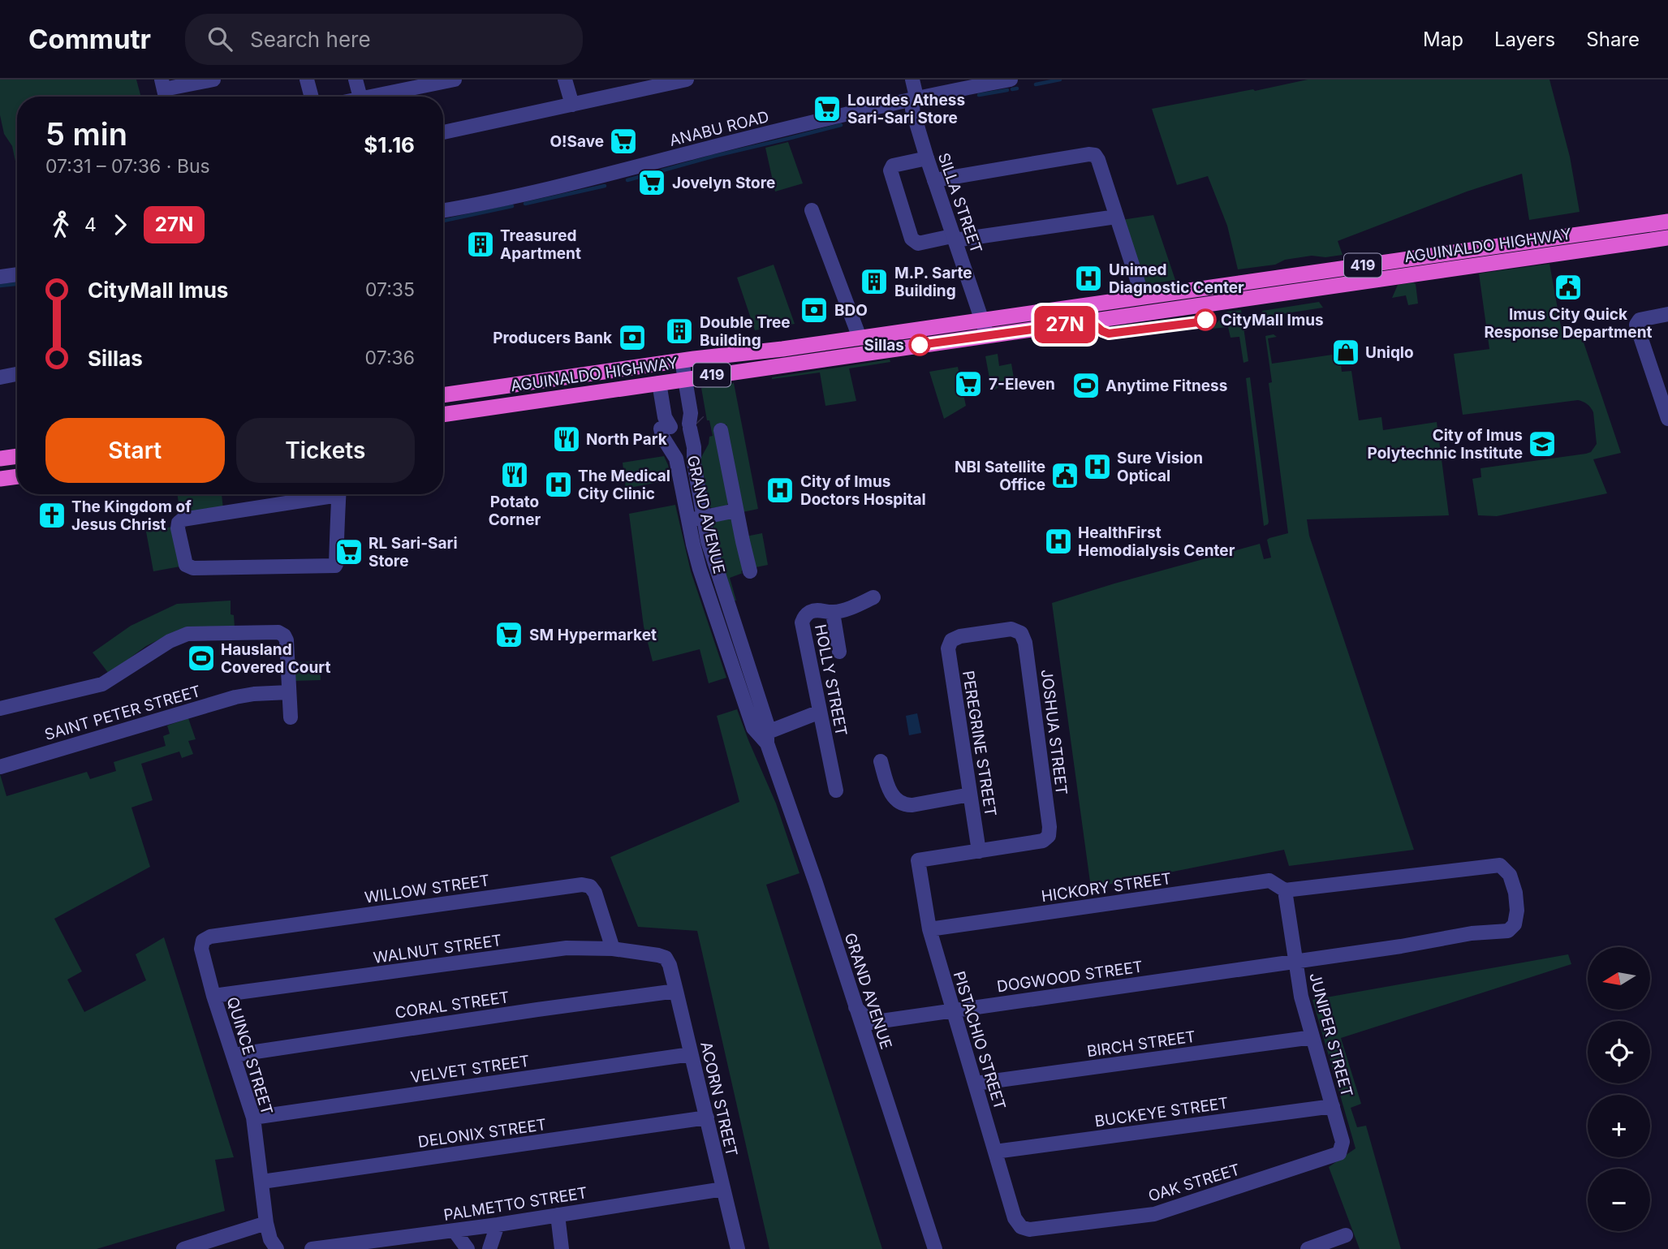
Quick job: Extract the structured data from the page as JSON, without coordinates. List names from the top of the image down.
{
  "streets": {
    "highway": ["AGUINALDO HIGHWAY", "419"],
    "street": [
      "ANABU ROAD",
      "SILLA STREET",
      "GRAND AVENUE",
      "HOLLY STREET",
      "SAINT PETER STREET",
      "JOSHUA STREET",
      "PEREGRINE STREET",
      "HICKORY STREET",
      "WILLOW STREET",
      "WALNUT STREET",
      "DOGWOOD STREET",
      "CORAL STREET",
      "JUNIPER STREET",
      "PISTACHIO STREET",
      "BIRCH STREET",
      "QUINCE STREET",
      "VELVET STREET",
      "ACORN STREET",
      "BUCKEYE STREET",
      "DELONIX STREET",
      "OAK STREET",
      "PALMETTO STREET"
    ]
  },
  "crossings": [
    ["ANABU ROAD", "SILLA STREET"],
    ["SILLA STREET", "AGUINALDO HIGHWAY"],
    ["AGUINALDO HIGHWAY", "GRAND AVENUE"],
    ["GRAND AVENUE", "DOGWOOD STREET"],
    ["JOSHUA STREET", "PEREGRINE STREET"],
    ["JOSHUA STREET", "PISTACHIO STREET"],
    ["PEREGRINE STREET", "PISTACHIO STREET"],
    ["HICKORY STREET", "DOGWOOD STREET"],
    ["HICKORY STREET", "JUNIPER STREET"],
    ["HICKORY STREET", "PISTACHIO STREET"],
    ["WILLOW STREET", "WALNUT STREET"],
    ["WILLOW STREET", "QUINCE STREET"],
    ["WALNUT STREET", "QUINCE STREET"],
    ["WALNUT STREET", "ACORN STREET"],
    ["DOGWOOD STREET", "JUNIPER STREET"],
    ["DOGWOOD STREET", "PISTACHIO STREET"],
    ["CORAL STREET", "QUINCE STREET"],
    ["CORAL STREET", "ACORN STREET"],
    ["JUNIPER STREET", "BIRCH STREET"],
    ["JUNIPER STREET", "BUCKEYE STREET"],
    ["JUNIPER STREET", "OAK STREET"],
    ["PISTACHIO STREET", "BIRCH STREET"],
    ["PISTACHIO STREET", "BUCKEYE STREET"],
    ["PISTACHIO STREET", "OAK STREET"],
    ["QUINCE STREET", "VELVET STREET"],
    ["QUINCE STREET", "DELONIX STREET"],
    ["VELVET STREET", "ACORN STREET"],
    ["ACORN STREET", "DELONIX STREET"],
    ["ACORN STREET", "PALMETTO STREET"]
  ],
  "places": {
    "supermarket": [
      "Lourdes Athess Sari-Sari Store",
      "O!Save",
      "Jovelyn Store",
      "7-Eleven",
      "RL Sari-Sari Store",
      "SM Hypermarket"
    ],
    "building": ["Treasured Apartment", "M.P. Sarte Building", "Double Tree Building"],
    "hospital": [
      "Unimed Diagnostic Center",
      "Sure Vision Optical",
      "The Medical City Clinic",
      "City of Imus Doctors Hospital",
      "HealthFirst Hemodialysis Center"
    ],
    "public building": ["Imus City Quick Response Department", "NBI Satellite Office"],
    "bank": ["BDO", "Producers Bank"],
    "other": ["CityMall Imus", "Sillas"],
    "shop": ["Uniqlo"],
    "sports": ["Anytime Fitness", "Hausland Covered Court"],
    "restaurant": ["North Park", "Potato Corner"],
    "school or university": ["City of Imus Polytechnic Institute"],
    "church": ["The Kingdom of Jesus Christ"]
  },
  "lines": ["bus line 27N"],
  "north": "left",
  "page": {
    "header": "Commutr",
    "search": "Search here",
    "nav": ["Map", "Layers", "Share"],
    "on_map": "27N",
    "heading": ["5 min", "07:31 – 07:36 · Bus", "$1.16"],
    "legs": ["4", "27N"],
    "list": [
      {
        "name": "CityMall Imus",
        "value": "07:35"
      },
      {
        "name": "Sillas",
        "value": "07:36"
      }
    ],
    "buttons": ["Start", "Tickets"],
    "map_buttons": ["+", "−"]
  }
}
